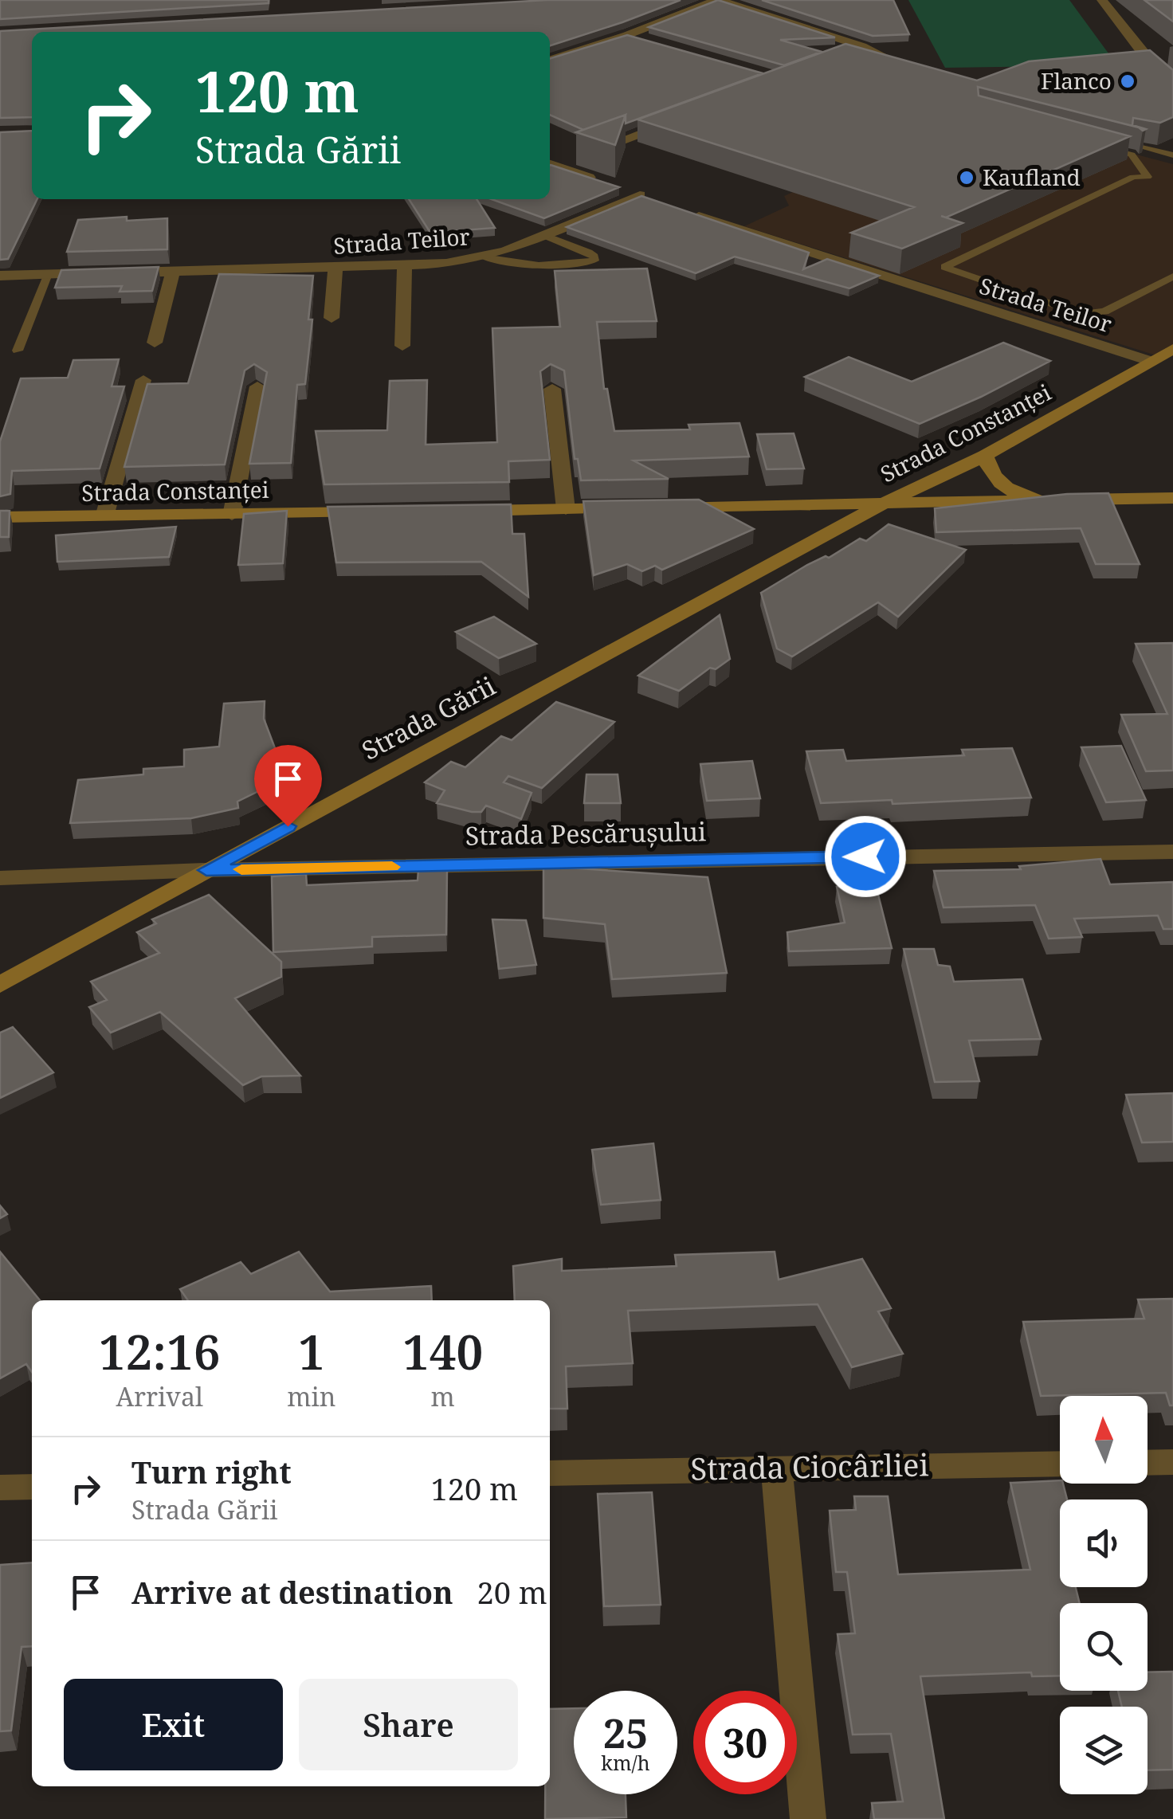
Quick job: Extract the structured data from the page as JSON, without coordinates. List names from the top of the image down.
{
  "streets": {
    "street": [
      "Strada Teilor",
      "Strada Constanței",
      "Strada Gării",
      "Strada Pescărușului",
      "Strada Ciocârliei"
    ]
  },
  "crossings": [
    ["Strada Teilor", "Strada Constanței"],
    ["Strada Constanței", "Strada Gării"],
    ["Strada Gării", "Strada Pescărușului"]
  ],
  "places": ["Flanco", "Kaufland"],
  "north": "top",
  "page": {
    "turn": ["120 m", "Strada Gării"],
    "eta": [
      "12:16",
      "Arrival",
      "1",
      "min",
      "140",
      "m"
    ],
    "list": [
      {
        "name": "Turn right",
        "note": "Strada Gării",
        "value": "120 m"
      },
      {
        "name": "Arrive at destination",
        "value": "20 m"
      }
    ],
    "buttons": ["Exit", "Share"],
    "speed": "25 km/h",
    "limit": "30"
  }
}
